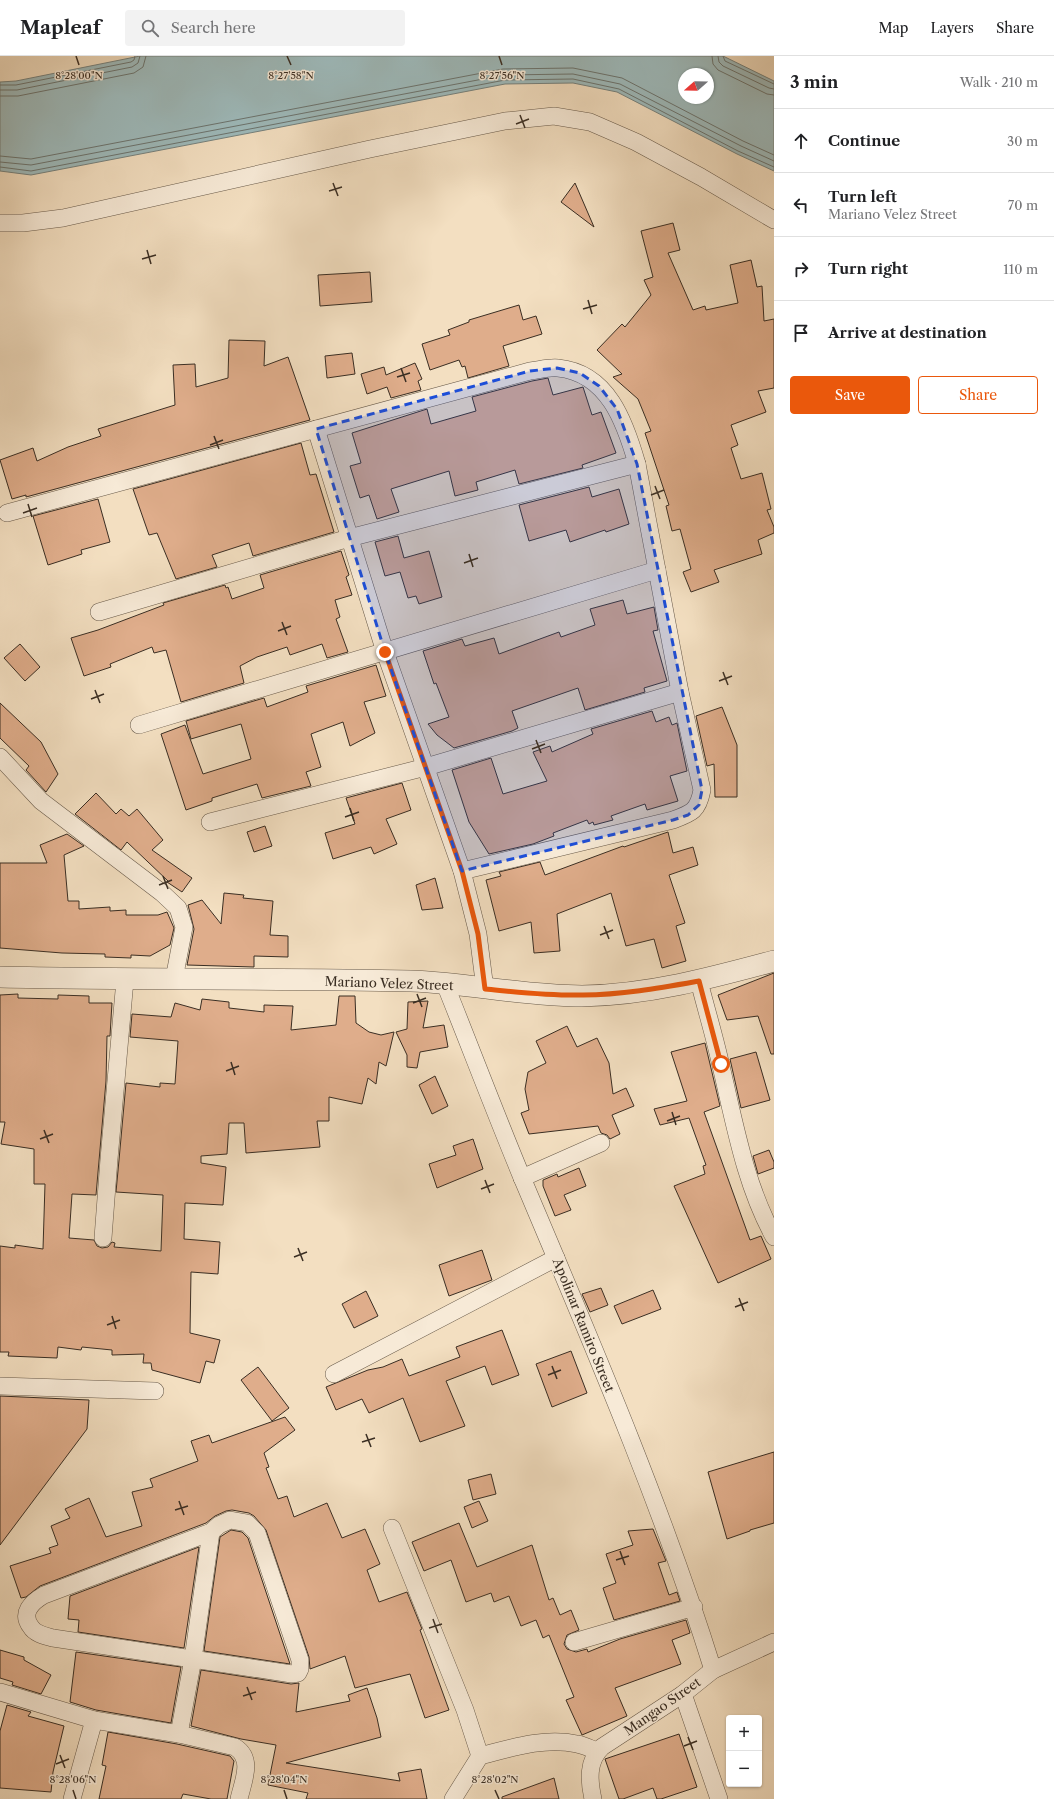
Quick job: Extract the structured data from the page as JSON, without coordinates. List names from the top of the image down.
{
  "streets": {
    "street": ["Mariano Velez Street", "Apolinar Ramiro Street", "Mangao Street"]
  },
  "crossings": [
    ["Mariano Velez Street", "Apolinar Ramiro Street"],
    ["Apolinar Ramiro Street", "Mangao Street"]
  ],
  "north": "left",
  "page": {
    "header": "Mapleaf",
    "search": "Search here",
    "nav": ["Map", "Layers", "Share"],
    "heading": ["3 min", "Walk · 210 m"],
    "list": [
      ["Continue", "30 m"],
      ["Turn left", "Mariano Velez Street", "70 m"],
      ["Turn right", "110 m"],
      "Arrive at destination"
    ],
    "buttons": ["Save", "Share"],
    "map_buttons": ["+", "−"]
  },
  "coordinates": [
    "8°28'00\"N",
    "8°27'58\"N",
    "8°27'56\"N",
    "8°28'06\"N",
    "8°28'04\"N",
    "8°28'02\"N"
  ]
}
